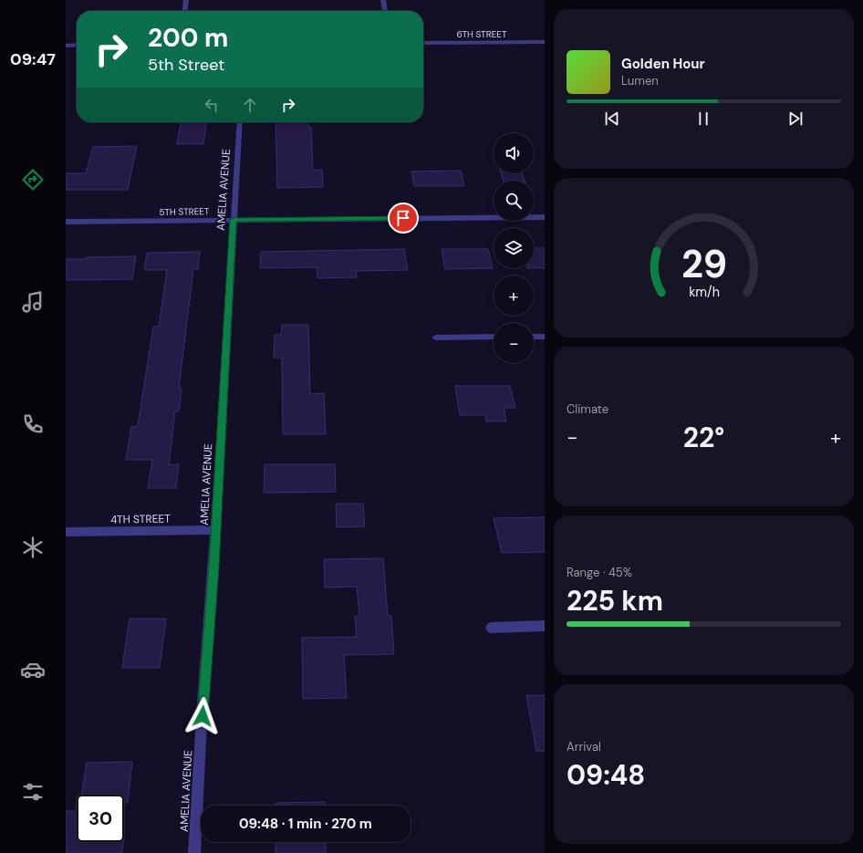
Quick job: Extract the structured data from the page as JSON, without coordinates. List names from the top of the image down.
{
  "streets": {
    "street": [
      "6TH STREET",
      "AMELIA AVENUE",
      "5TH STREET",
      "4TH STREET"
    ]
  },
  "crossings": [
    ["AMELIA AVENUE", "5TH STREET"],
    ["AMELIA AVENUE", "4TH STREET"]
  ],
  "page": {
    "tabs": "09:47",
    "turn": ["200 m", "5th Street"],
    "song": ["Golden Hour", "Lumen"],
    "map_buttons": ["+", "−"],
    "tile": [
      "Climate",
      ["Range · 45%", "225 km"],
      ["Arrival", "09:48"]
    ],
    "heat": ["−", "22°", "+"],
    "limit": "30",
    "trip": "09:48 · 1 min · 270 m",
    "gauge": ["29", "km/h"]
  }
}
